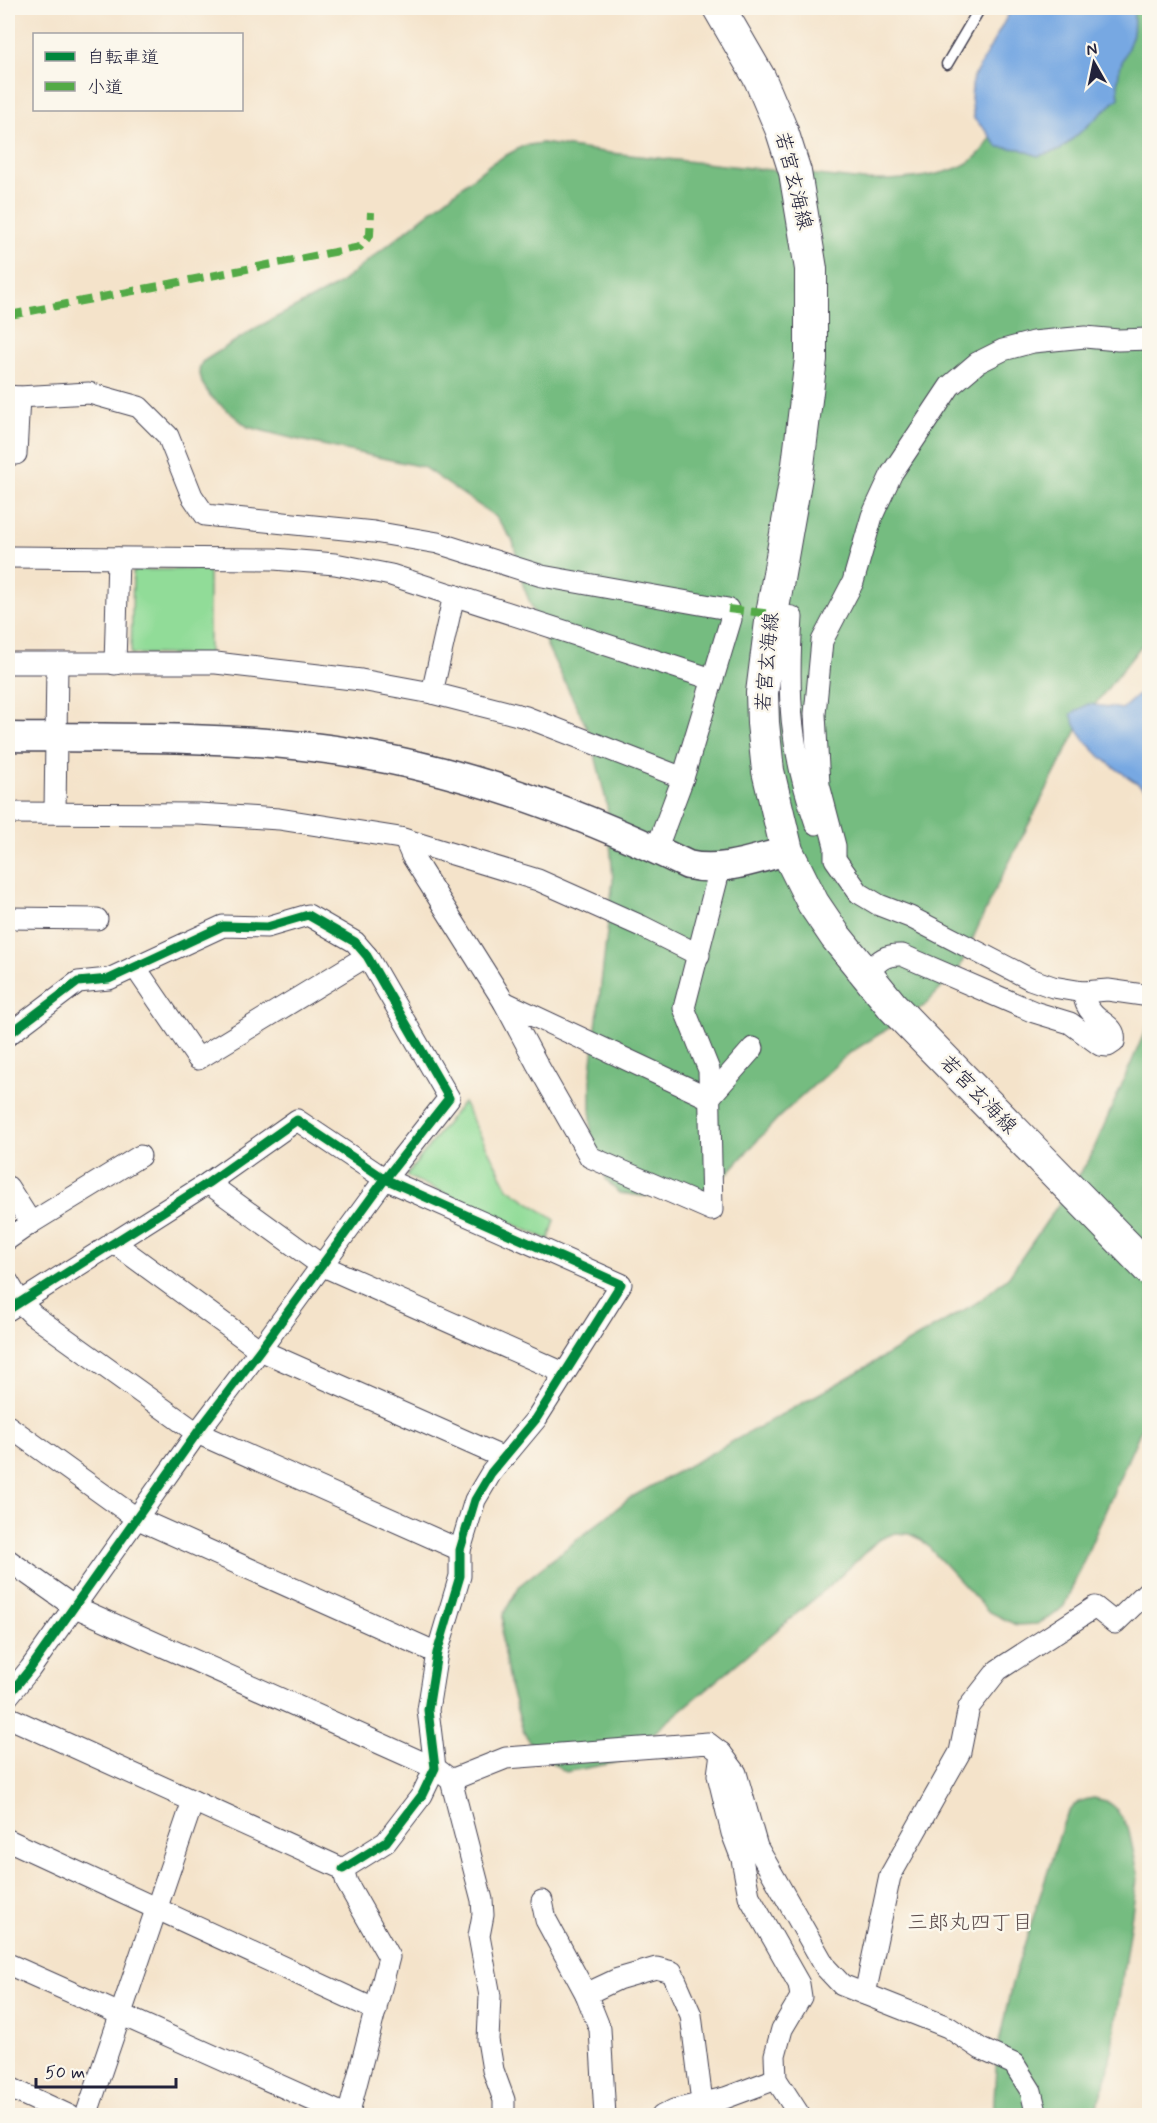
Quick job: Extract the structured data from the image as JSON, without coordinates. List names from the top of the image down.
{
  "streets": {
    "main road": ["若宮玄海線"]
  },
  "districts": ["三郎丸四丁目"],
  "legend": ["自転車道", "小道"],
  "scale_bar": "50 m",
  "north": "top"
}
